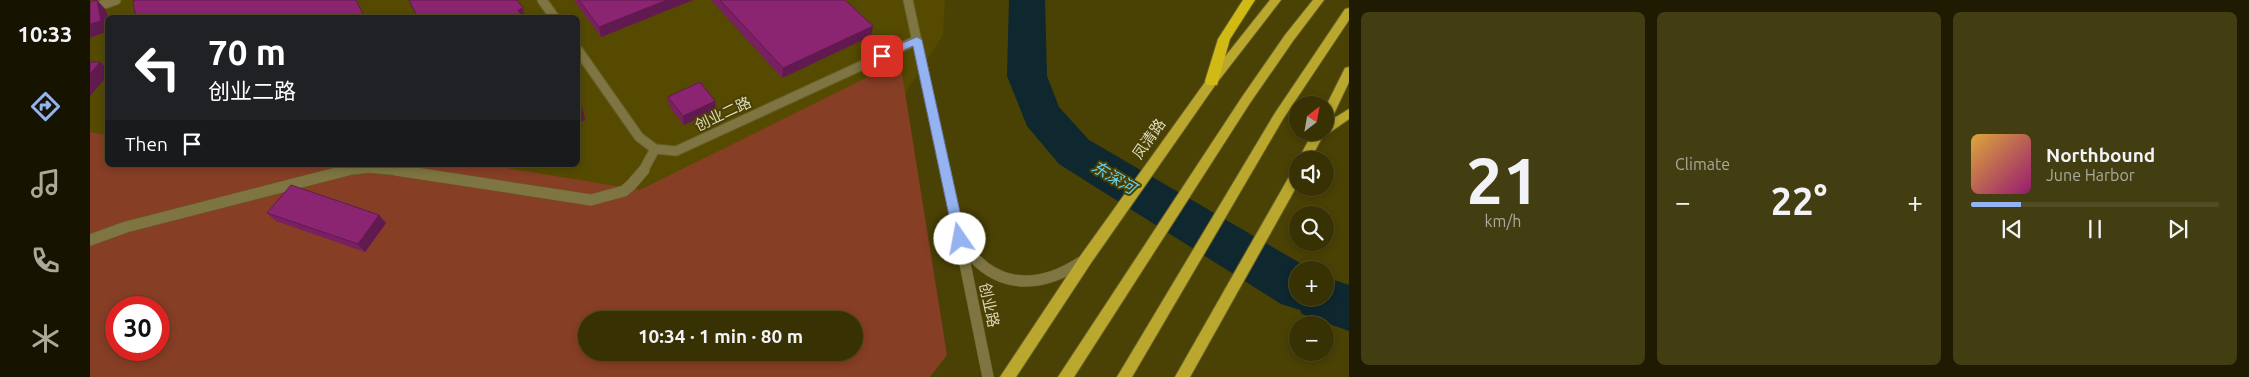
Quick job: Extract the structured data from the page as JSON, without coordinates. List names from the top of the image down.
{
  "streets": {
    "main road": ["凤清路"],
    "street": ["创业二路", "创业路"]
  },
  "crossings": [
    ["创业二路", "创业路"],
    ["凤清路", "创业路"]
  ],
  "water": ["东深河"],
  "north": "top right",
  "page": {
    "tabs": "10:33",
    "tile": [
      ["21", "km/h"],
      "Climate"
    ],
    "turn": ["70 m", "创业二路"],
    "map_buttons": ["+", "−"],
    "then": "Then",
    "song": ["Northbound", "June Harbor"],
    "heat": ["−", "22°", "+"],
    "limit": "30",
    "trip": "10:34 · 1 min · 80 m"
  }
}
